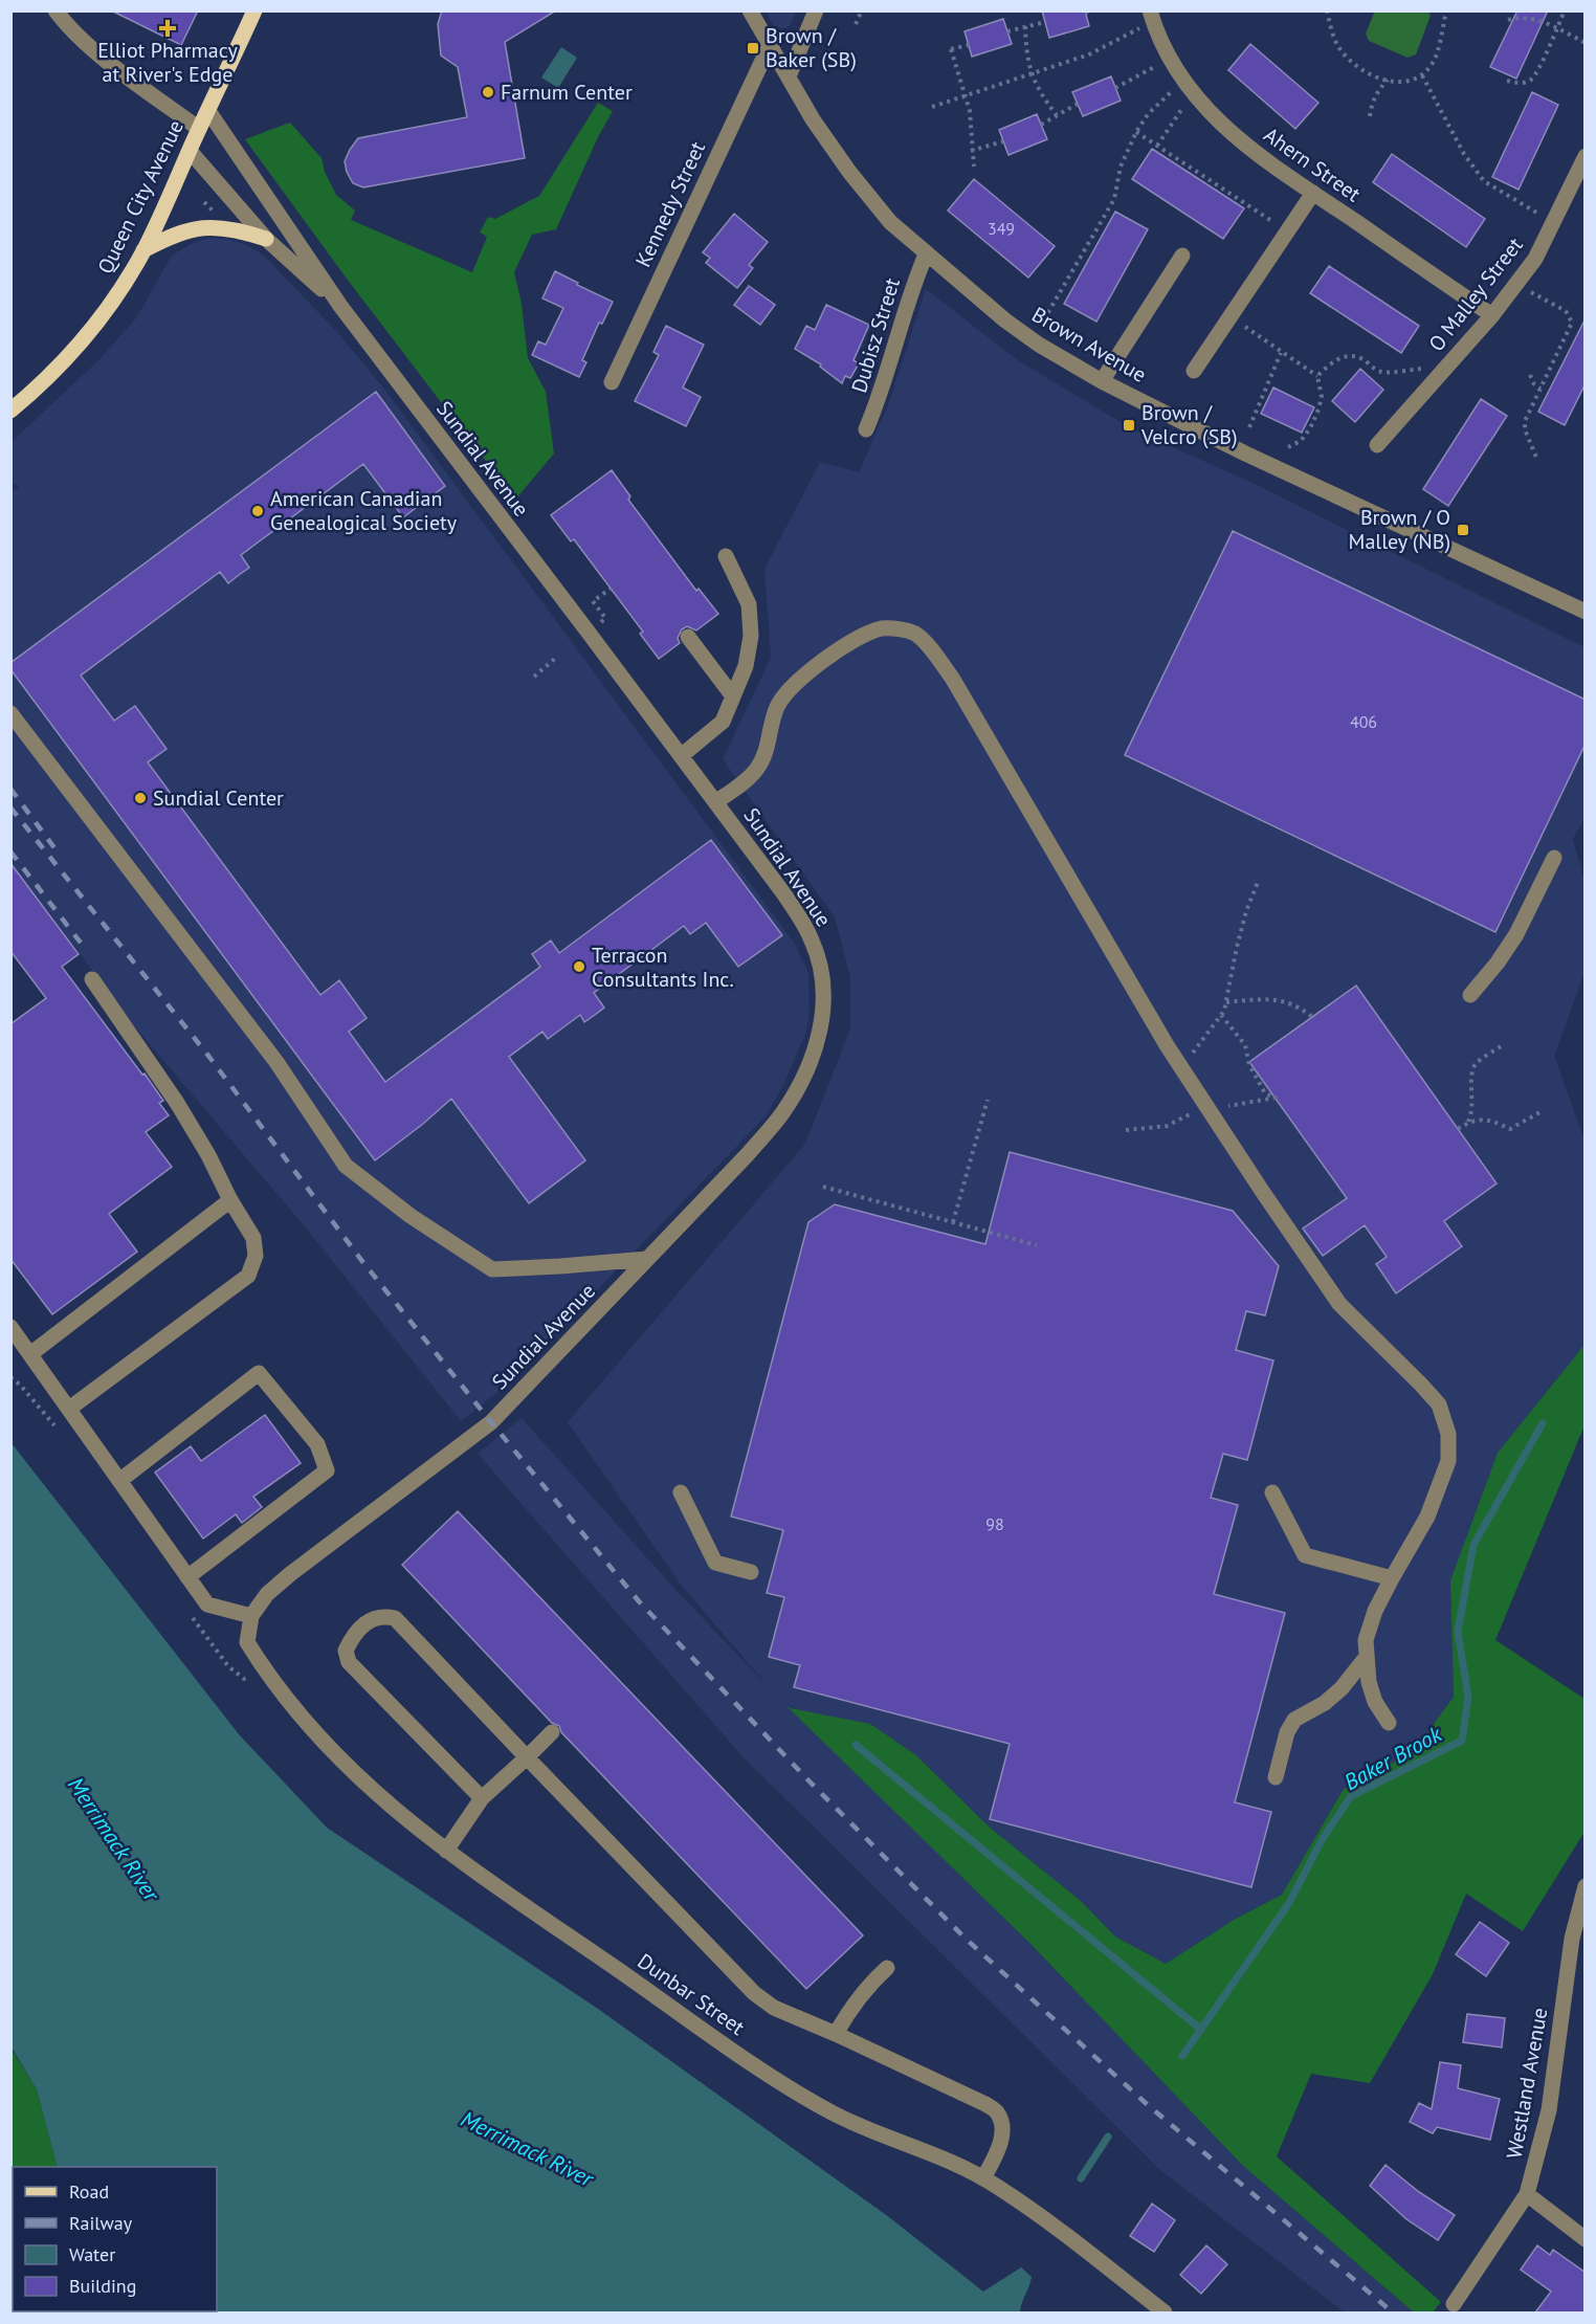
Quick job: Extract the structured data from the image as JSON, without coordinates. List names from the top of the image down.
{
  "streets": {
    "main road": ["Queen City Avenue"],
    "street": [
      "Ahern Street",
      "Kennedy Street",
      "O Malley Street",
      "Dubisz Street",
      "Brown Avenue",
      "Sundial Avenue",
      "Dunbar Street",
      "Westland Avenue"
    ]
  },
  "crossings": [
    ["Ahern Street", "O Malley Street"],
    ["Queen City Avenue", "Sundial Avenue"],
    ["Kennedy Street", "Brown Avenue"],
    ["Dubisz Street", "Brown Avenue"],
    ["Sundial Avenue", "Dunbar Street"]
  ],
  "water": ["Baker Brook", "Merrimack River"],
  "places": {
    "health": ["Elliot Pharmacy at River's Edge"],
    "transit": ["Brown / Baker (SB)", "Brown / Velcro (SB)", "Brown / O Malley (NB)"],
    "other": [
      "Farnum Center",
      "American Canadian Genealogical Society",
      "Sundial Center",
      "Terracon Consultants Inc."
    ]
  },
  "house_numbers": ["349", "406", "98"],
  "legend": [
    "Road",
    "Railway",
    "Water",
    "Building"
  ]
}
